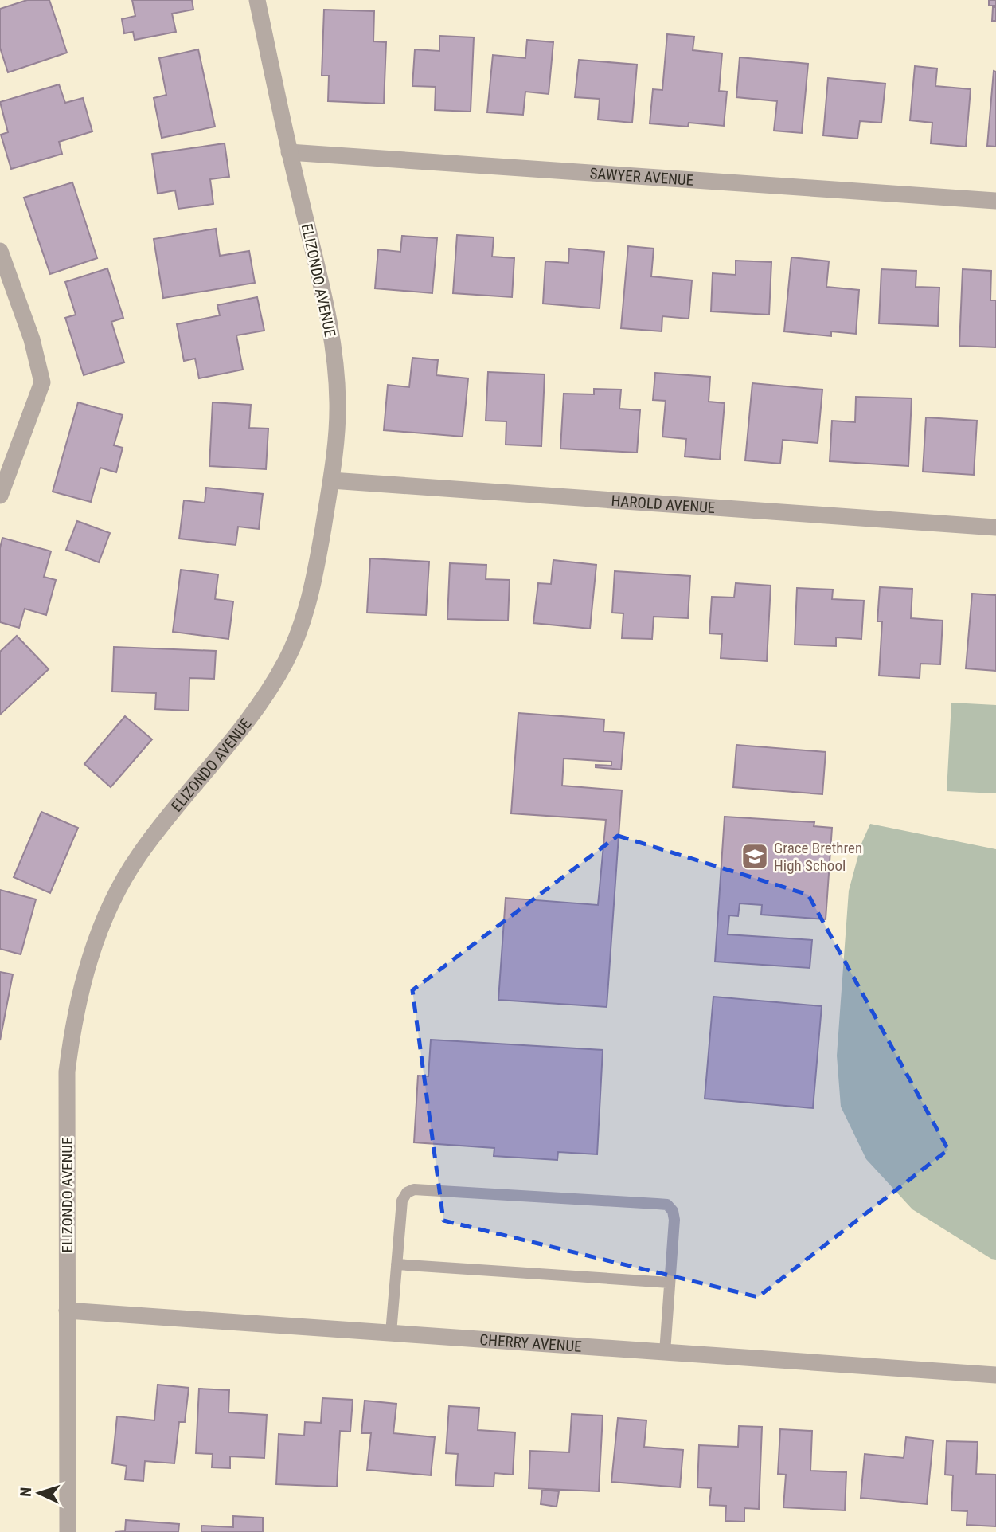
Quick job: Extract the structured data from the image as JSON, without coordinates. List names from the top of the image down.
{
  "streets": {
    "street": [
      "SAWYER AVENUE",
      "ELIZONDO AVENUE",
      "HAROLD AVENUE",
      "CHERRY AVENUE"
    ]
  },
  "crossings": [
    ["SAWYER AVENUE", "ELIZONDO AVENUE"],
    ["ELIZONDO AVENUE", "HAROLD AVENUE"],
    ["ELIZONDO AVENUE", "CHERRY AVENUE"]
  ],
  "places": {
    "school or university": ["Grace Brethren High School"]
  },
  "north": "left"
}
